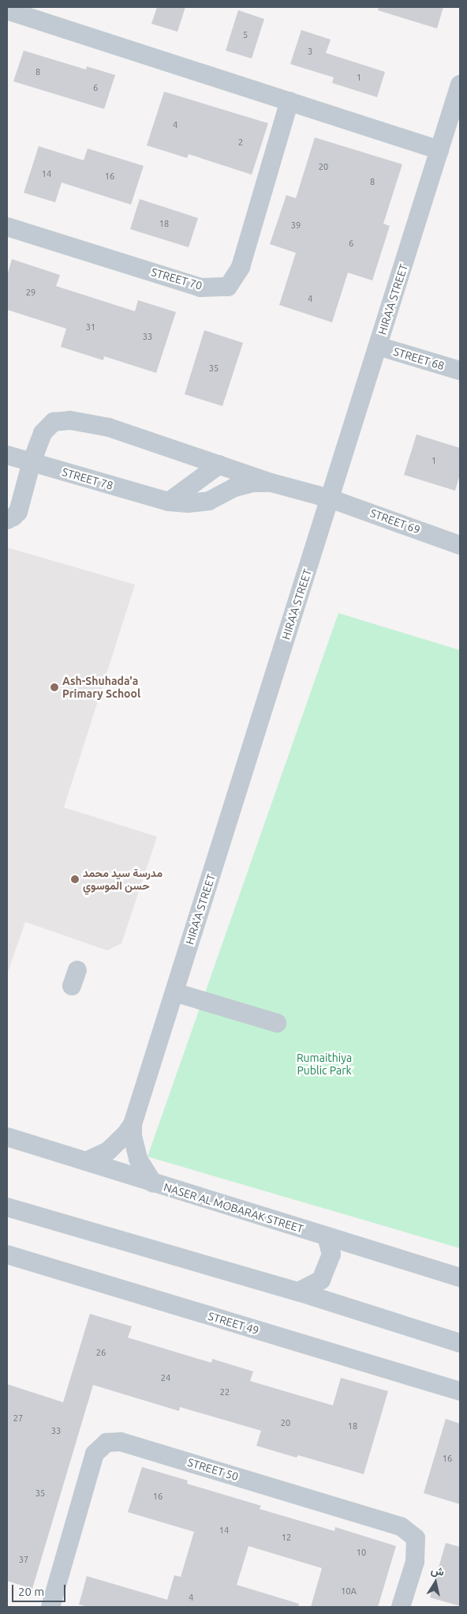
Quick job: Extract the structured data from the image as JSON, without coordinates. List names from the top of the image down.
{
  "streets": {
    "street": [
      "STREET 70",
      "HIRA'A STREET",
      "STREET 68",
      "STREET 78",
      "STREET 69",
      "NASER AL MOBARAK STREET",
      "STREET 49",
      "STREET 50"
    ]
  },
  "crossings": [
    ["HIRA'A STREET", "STREET 68"],
    ["HIRA'A STREET", "STREET 78"],
    ["HIRA'A STREET", "STREET 69"],
    ["HIRA'A STREET", "NASER AL MOBARAK STREET"],
    ["STREET 78", "STREET 69"]
  ],
  "parks": ["Rumaithiya Public Park"],
  "places": ["Ash-Shuhada'a Primary School", "مدرسة سيد محمد حسن الموسوي"],
  "house_numbers": [
    "5",
    "3",
    "8",
    "1",
    "6",
    "4",
    "2",
    "20",
    "14",
    "16",
    "8",
    "18",
    "39",
    "6",
    "29",
    "4",
    "31",
    "33",
    "35",
    "1",
    "26",
    "24",
    "22",
    "27",
    "20",
    "18",
    "33",
    "16",
    "35",
    "16",
    "14",
    "12",
    "10",
    "37",
    "10A",
    "4"
  ],
  "scale_bar": "20 m",
  "north": "top"
}
